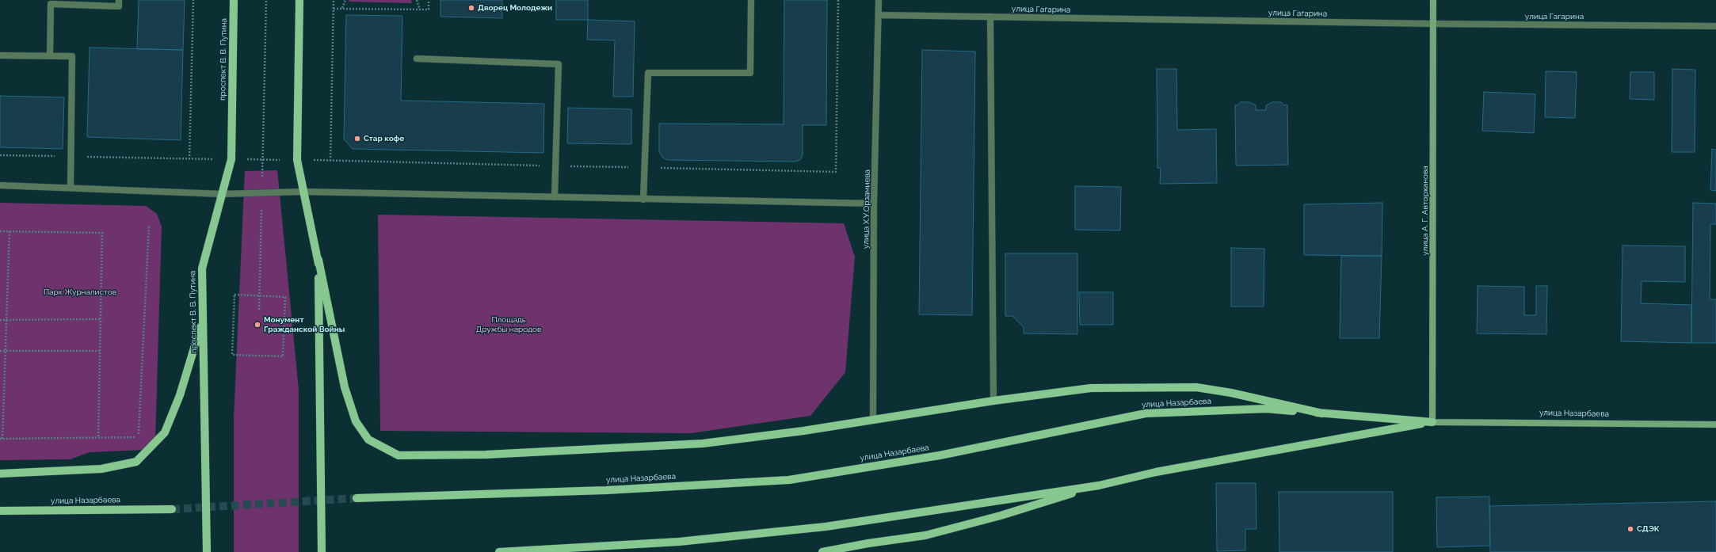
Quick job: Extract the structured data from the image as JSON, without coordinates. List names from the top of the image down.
{
  "streets": {
    "main road": ["проспект В. В. Путина", "улица Назарбаева"],
    "street": ["улица Гагарина", "улица Х.У.Орзамиева", "улица А. Г. Авторханова"]
  },
  "crossings": [
    ["улица Гагарина", "улица Х.У.Орзамиева"],
    ["улица Гагарина", "улица А. Г. Авторханова"],
    ["улица А. Г. Авторханова", "улица Назарбаева"]
  ],
  "parks": ["Парк Журналистов", "Площадь Дружбы народов"],
  "places": [
    "Дворец Молодежи",
    "Стар кофе",
    "Монумент Гражданской Войны",
    "СДЭК"
  ]
}
